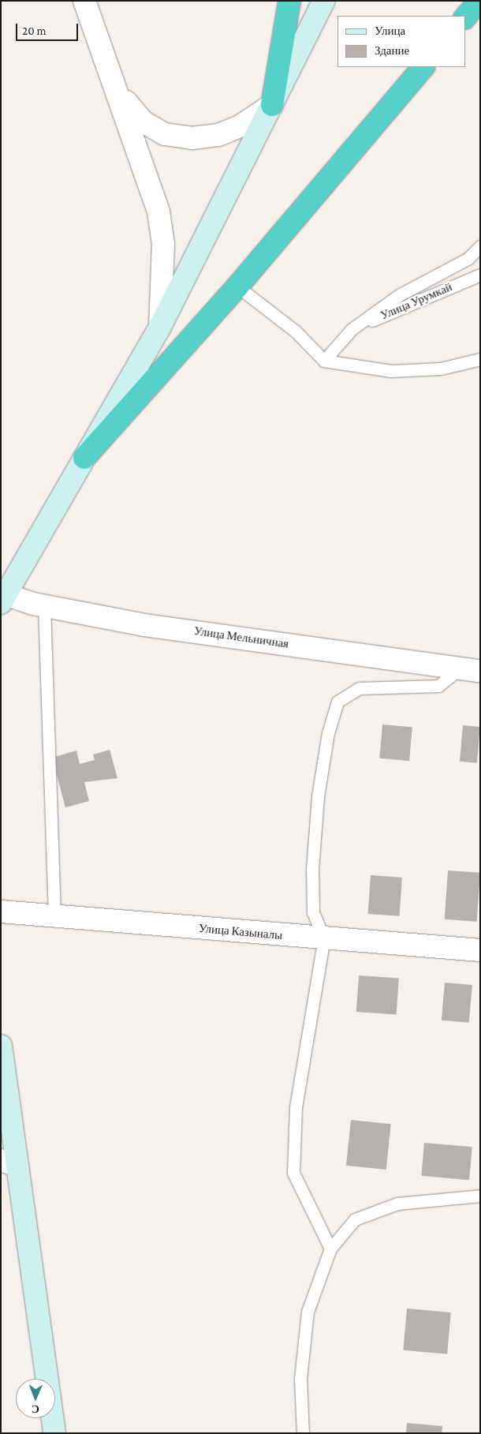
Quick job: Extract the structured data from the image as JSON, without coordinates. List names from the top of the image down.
{
  "streets": {
    "street": ["Улица Мельничная", "Улица Казыналы"],
    "lane": ["Улица Урумкай"]
  },
  "legend": ["Улица", "Здание"],
  "scale_bar": "20 m",
  "north": "bottom"
}
